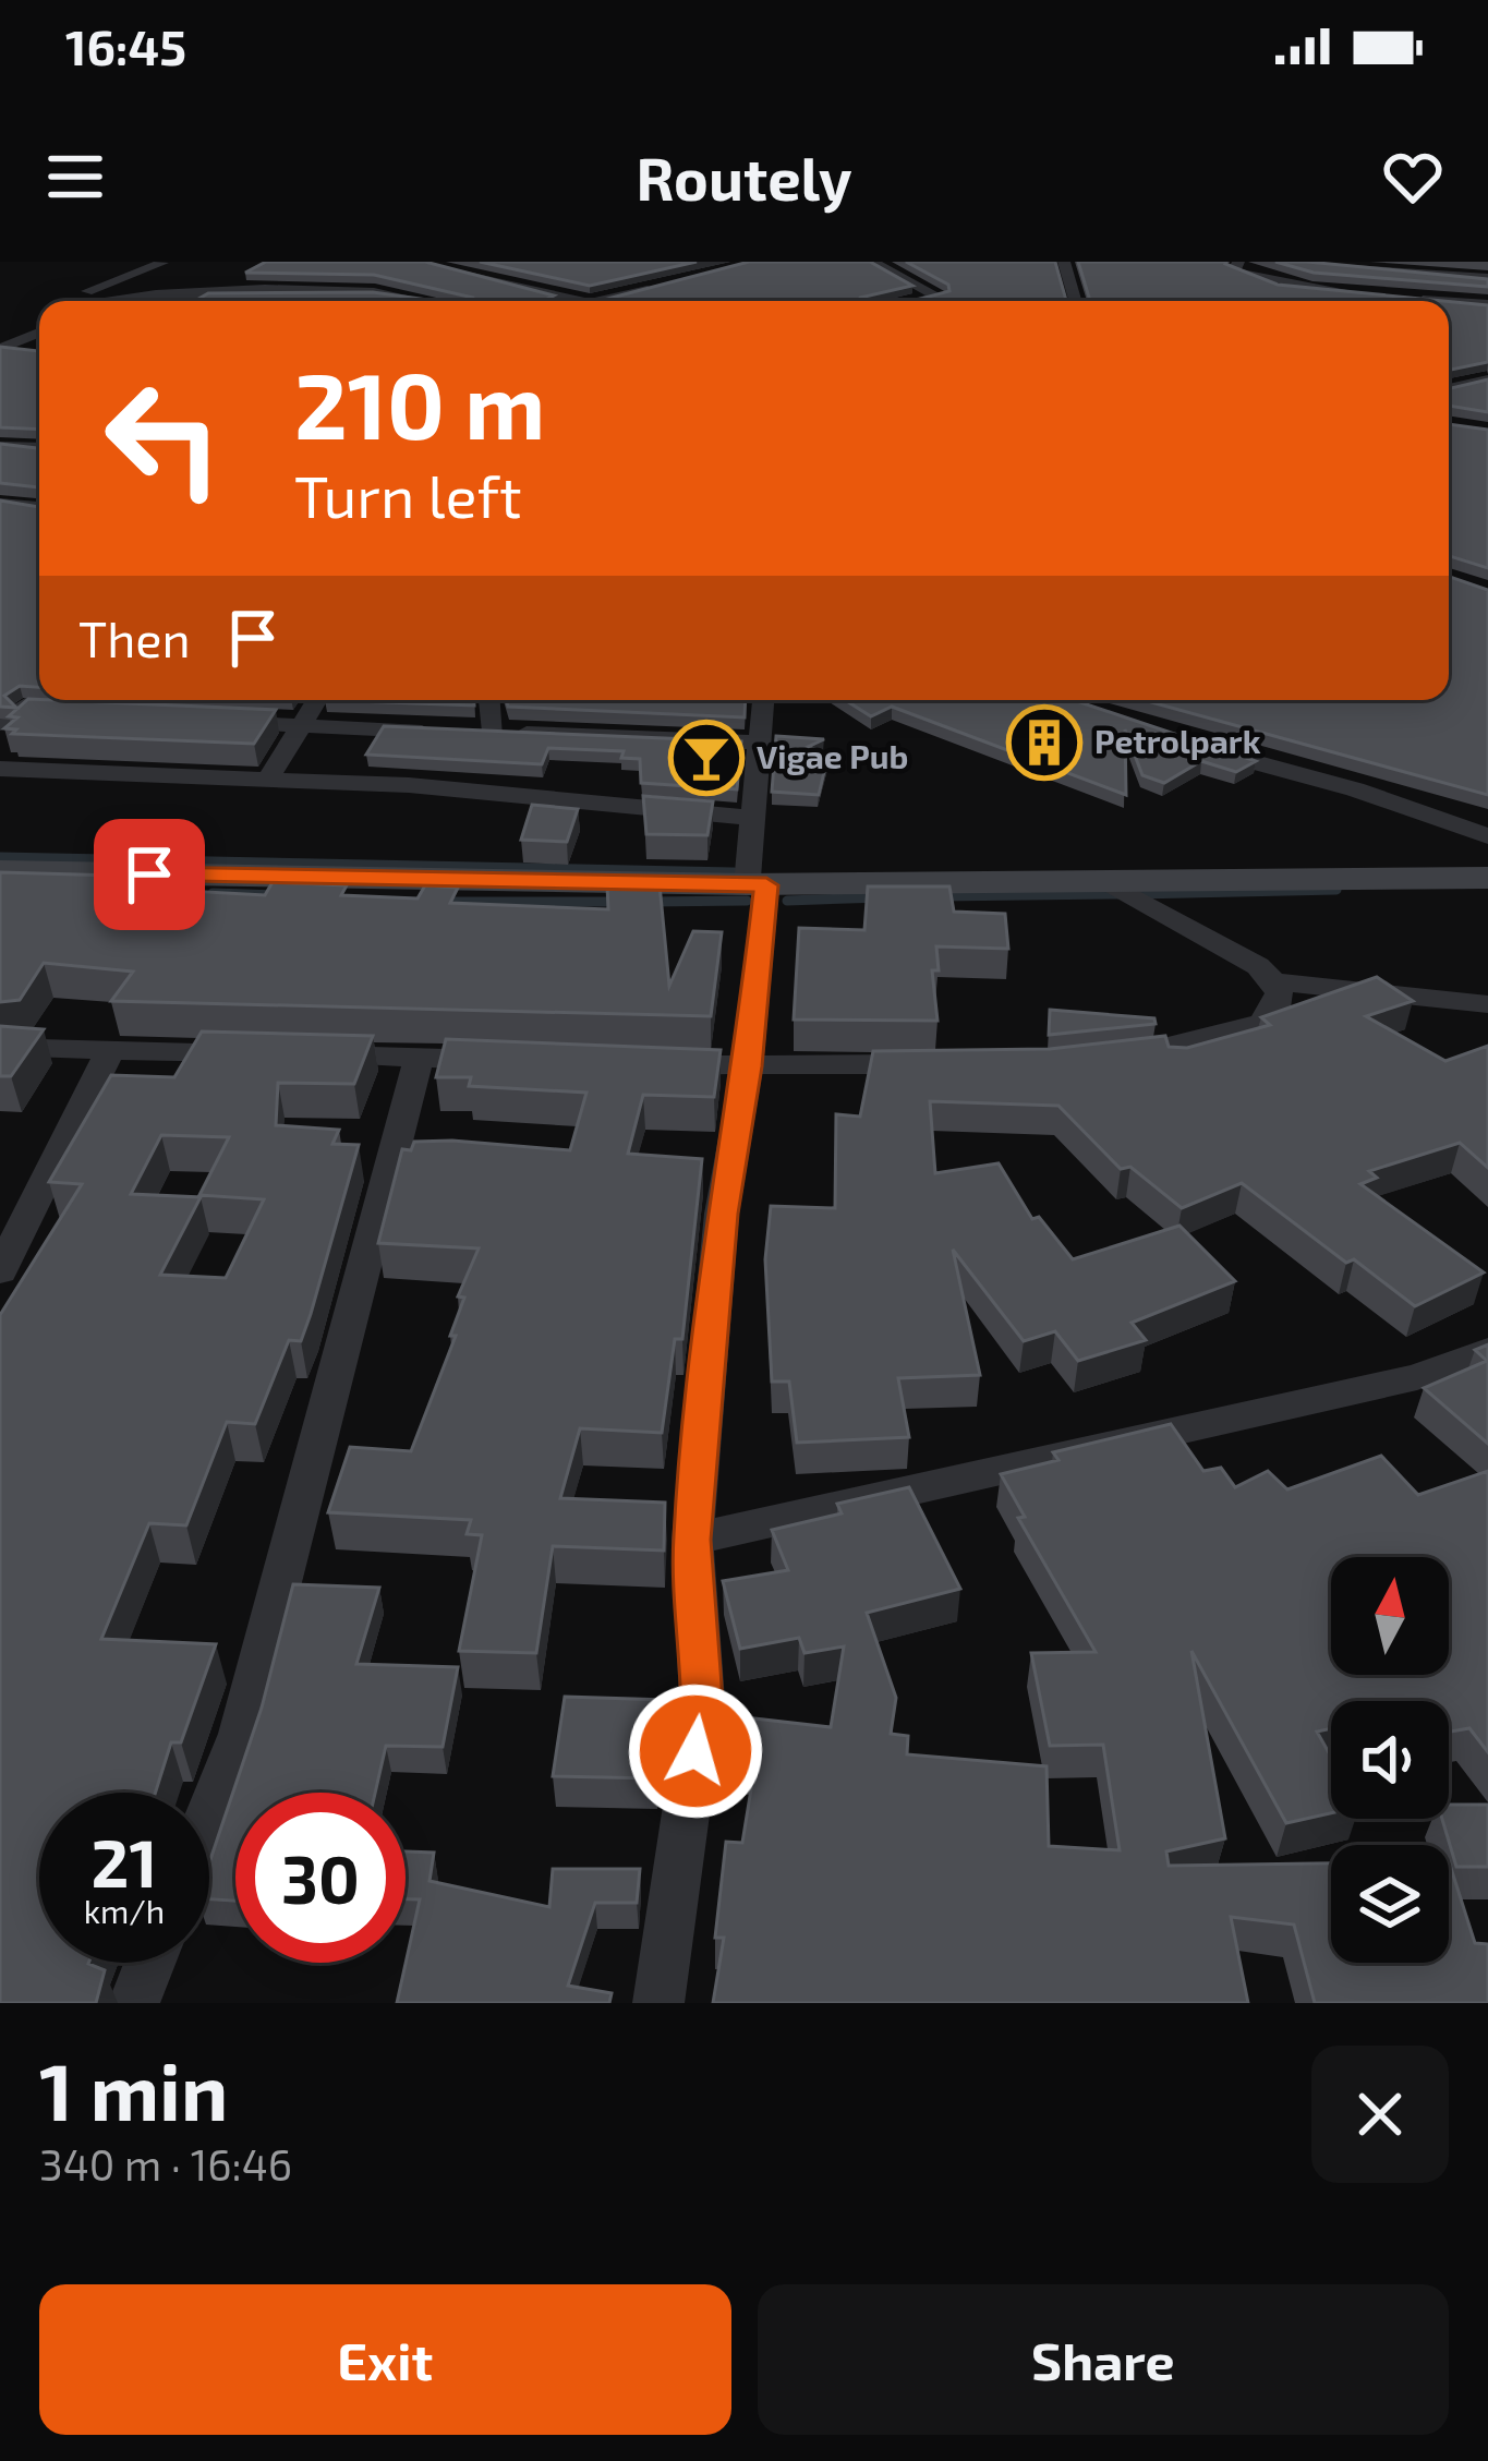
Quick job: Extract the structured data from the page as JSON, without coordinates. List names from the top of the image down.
{
  "places": {
    "building": ["Petrolpark"],
    "bar": ["Vigae Pub"]
  },
  "north": "top",
  "page": {
    "status": "16:45",
    "header": "Routely",
    "turn": ["210 m", "Turn left"],
    "then": "Then",
    "speed": "21 km/h",
    "limit": "30",
    "heading": ["1 min", "340 m · 16:46"],
    "buttons": ["Exit", "Share"]
  }
}
